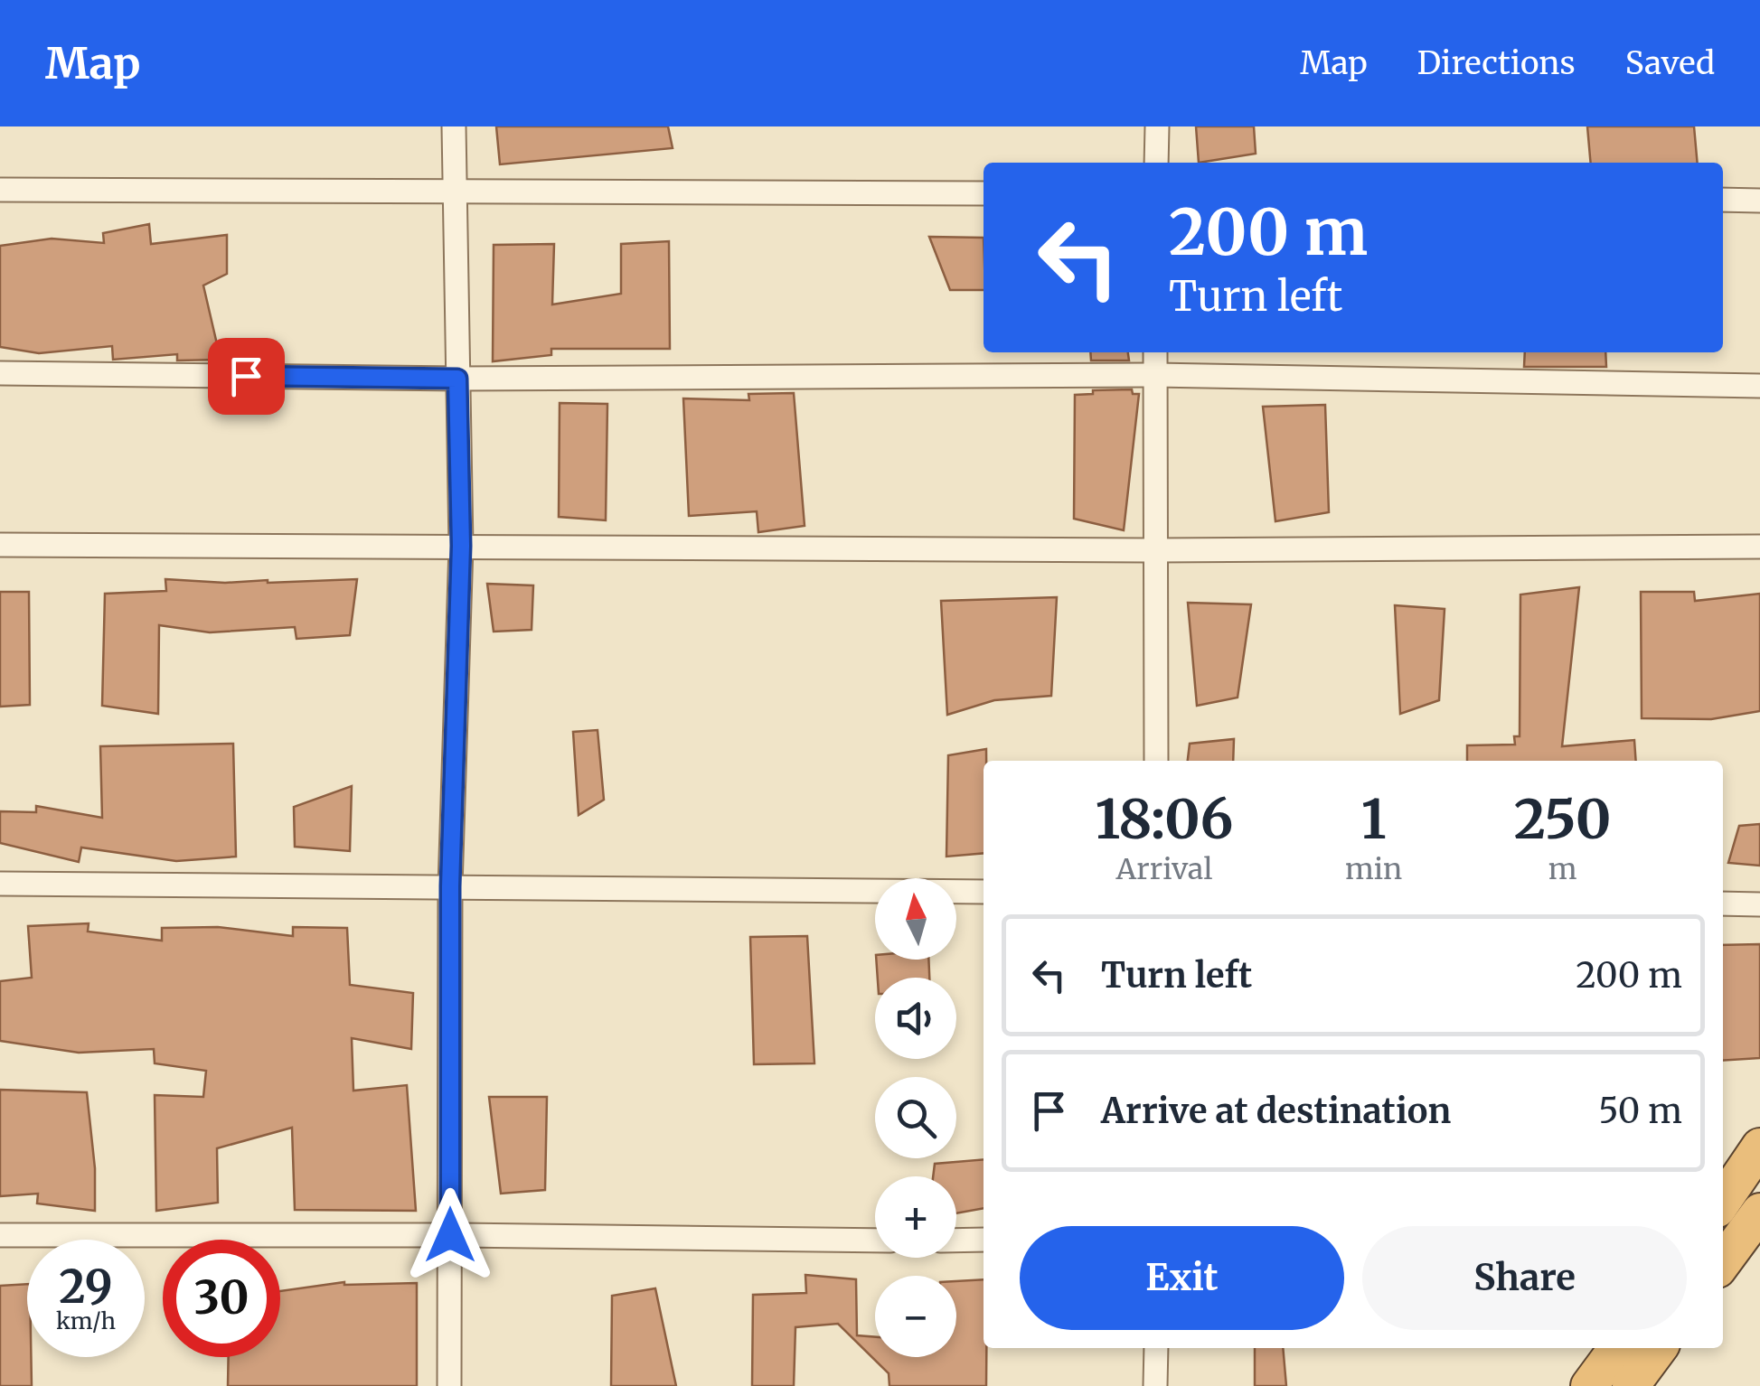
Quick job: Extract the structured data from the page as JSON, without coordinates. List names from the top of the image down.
{
  "north": "top",
  "page": {
    "header": "Map",
    "nav": ["Map", "Directions", "Saved"],
    "turn": ["200 m", "Turn left"],
    "eta": [
      "18:06",
      "Arrival",
      "1",
      "min",
      "250",
      "m"
    ],
    "map_buttons": ["+", "−"],
    "list": [
      {
        "name": "Turn left",
        "value": "200 m"
      },
      {
        "name": "Arrive at destination",
        "value": "50 m"
      }
    ],
    "buttons": ["Exit", "Share"],
    "speed": "29 km/h",
    "limit": "30"
  }
}
